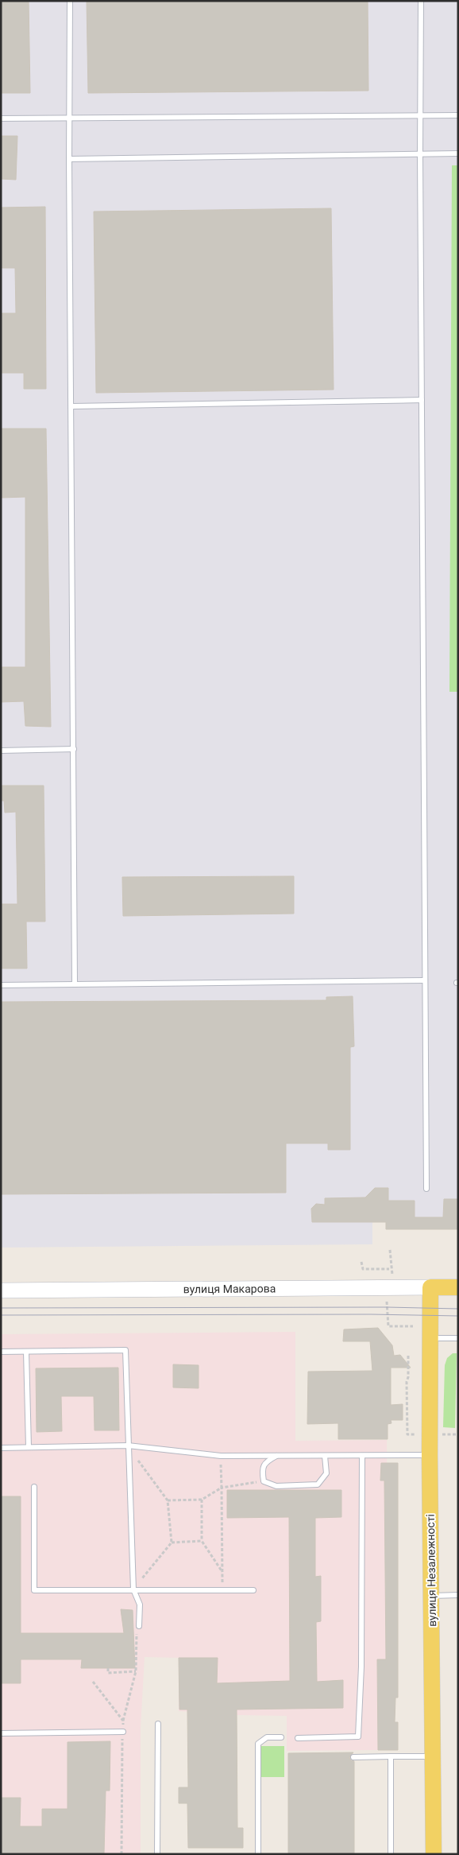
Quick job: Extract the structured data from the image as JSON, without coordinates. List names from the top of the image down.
{
  "streets": {
    "main road": ["вулиця Макарова", "вулиця Незалежності"]
  },
  "crossings": [
    ["вулиця Макарова", "вулиця Незалежності"]
  ]
}
